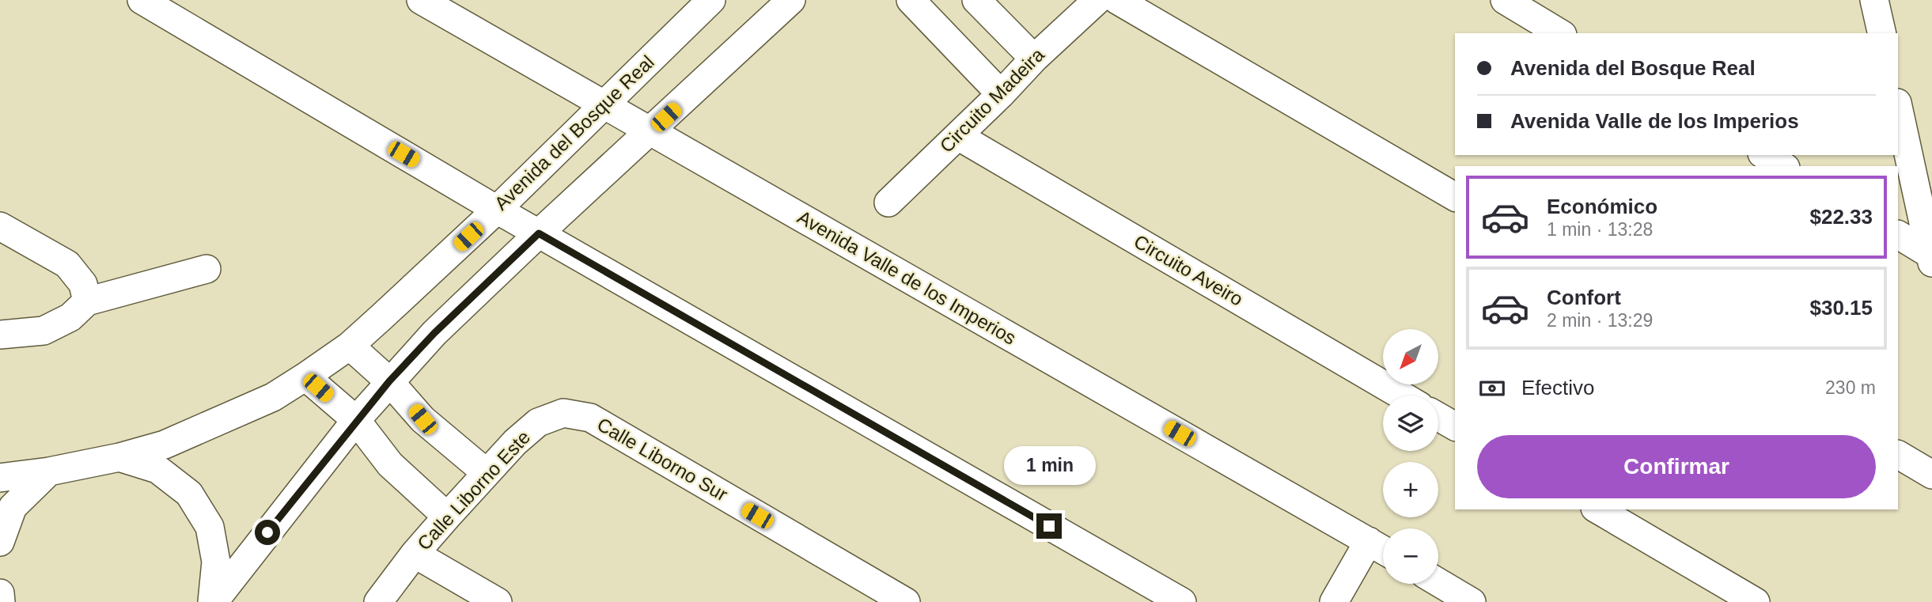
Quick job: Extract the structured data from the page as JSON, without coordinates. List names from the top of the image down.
{
  "streets": {
    "street": [
      "Circuito Madeira",
      "Avenida del Bosque Real",
      "Circuito Aveiro",
      "Avenida Valle de los Imperios",
      "Calle Liborno Sur",
      "Calle Liborno Este"
    ]
  },
  "crossings": [
    ["Circuito Madeira", "Circuito Aveiro"],
    ["Avenida del Bosque Real", "Avenida Valle de los Imperios"],
    ["Calle Liborno Sur", "Calle Liborno Este"]
  ],
  "north": "bottom left",
  "page": {
    "banner": ["Avenida del Bosque Real", "Avenida Valle de los Imperios"],
    "list": [
      {
        "name": "Económico",
        "note": "1 min · 13:28",
        "value": "$22.33"
      },
      {
        "name": "Confort",
        "note": "2 min · 13:29",
        "value": "$30.15"
      }
    ],
    "map_buttons": ["+", "−"],
    "pay": ["Efectivo", "230 m"],
    "buttons": "Confirmar",
    "bubble": "1 min"
  }
}
